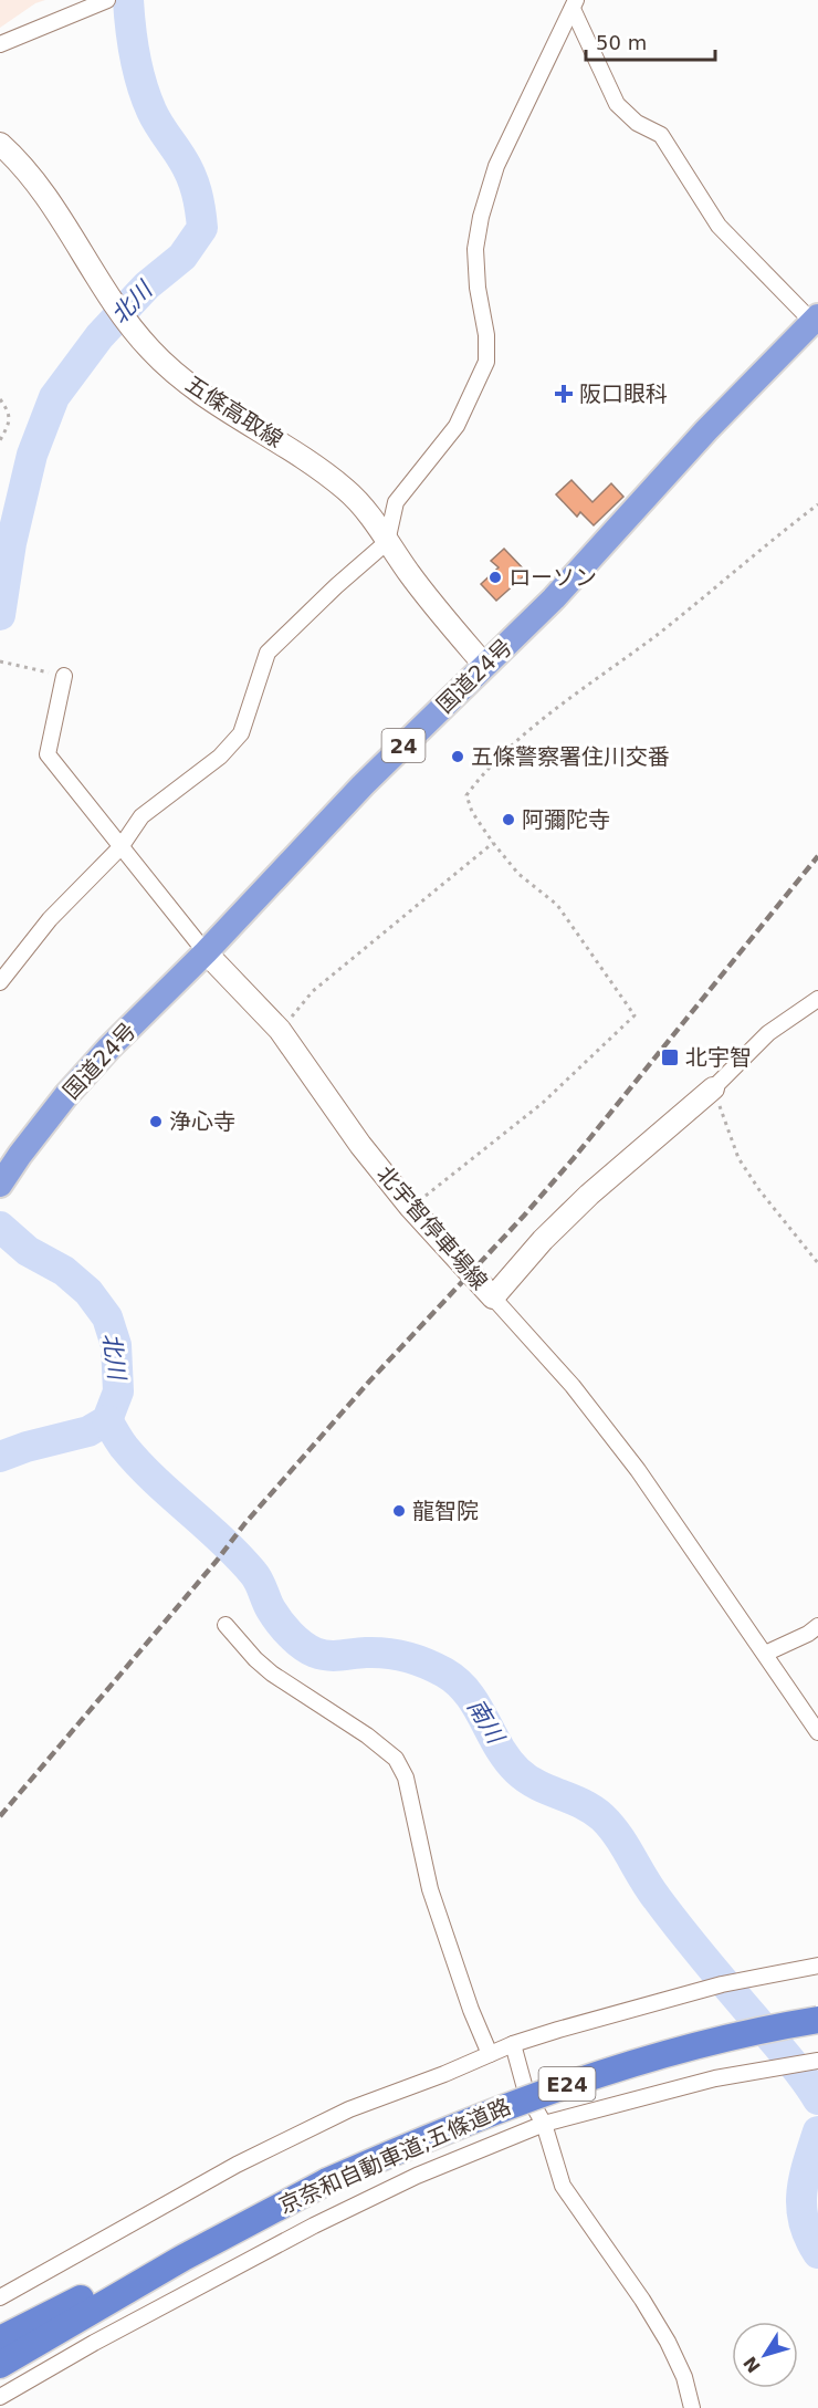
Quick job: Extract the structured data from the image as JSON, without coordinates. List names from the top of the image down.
{
  "streets": {
    "highway": [
      "国道24号",
      "24",
      "E24",
      "京奈和自動車道;五條道路"
    ],
    "main road": ["五條高取線", "北宇智停車場線"]
  },
  "crossings": [
    ["五條高取線", "国道24号"],
    ["国道24号", "北宇智停車場線"]
  ],
  "water": ["北川", "南川"],
  "places": {
    "health": ["阪口眼科"],
    "other": [
      "ローソン",
      "五條警察署住川交番",
      "阿彌陀寺",
      "浄心寺",
      "龍智院"
    ],
    "transit": ["北宇智"]
  },
  "scale_bar": "50 m",
  "north": "bottom left"
}
